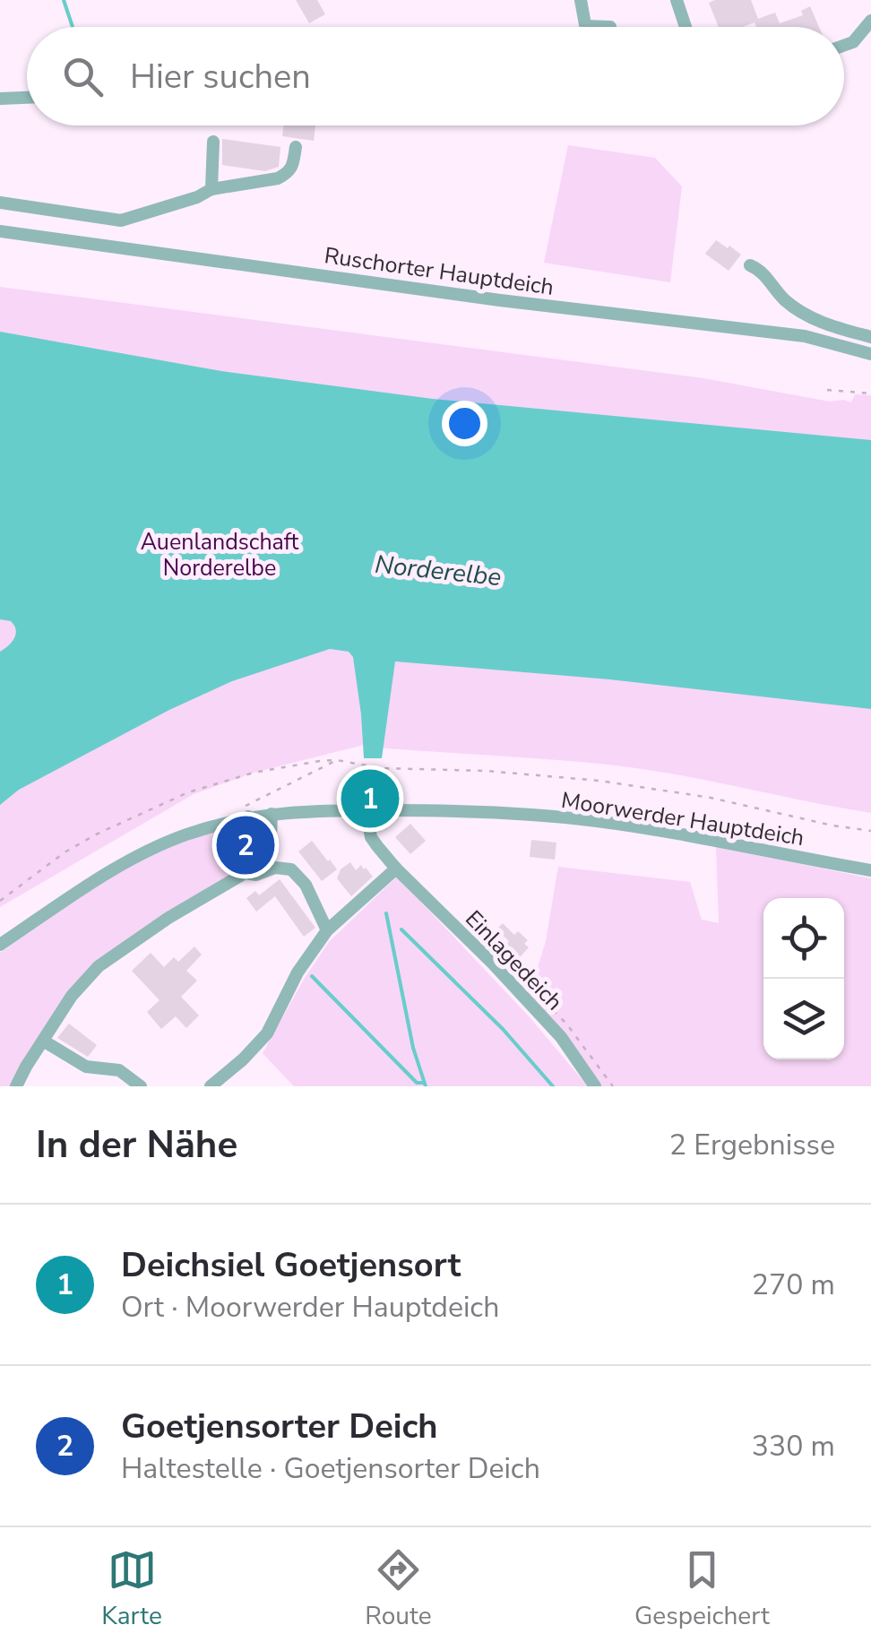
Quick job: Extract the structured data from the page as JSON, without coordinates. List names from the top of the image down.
{
  "streets": {
    "street": ["Ruschorter Hauptdeich", "Moorwerder Hauptdeich", "Einlagedeich"]
  },
  "crossings": [
    ["Moorwerder Hauptdeich", "Einlagedeich"]
  ],
  "water": ["Norderelbe"],
  "parks": ["Auenlandschaft Norderelbe"],
  "page": {
    "search": "Hier suchen",
    "pins": ["1", "2"],
    "heading": ["In der Nähe", "2 Ergebnisse"],
    "list": [
      {
        "mark": "1",
        "name": "Deichsiel Goetjensort",
        "note": "Ort · Moorwerder Hauptdeich",
        "value": "270 m"
      },
      {
        "mark": "2",
        "name": "Goetjensorter Deich",
        "note": "Haltestelle · Goetjensorter Deich",
        "value": "330 m"
      }
    ],
    "nav": ["Karte", "Route", "Gespeichert"]
  }
}
